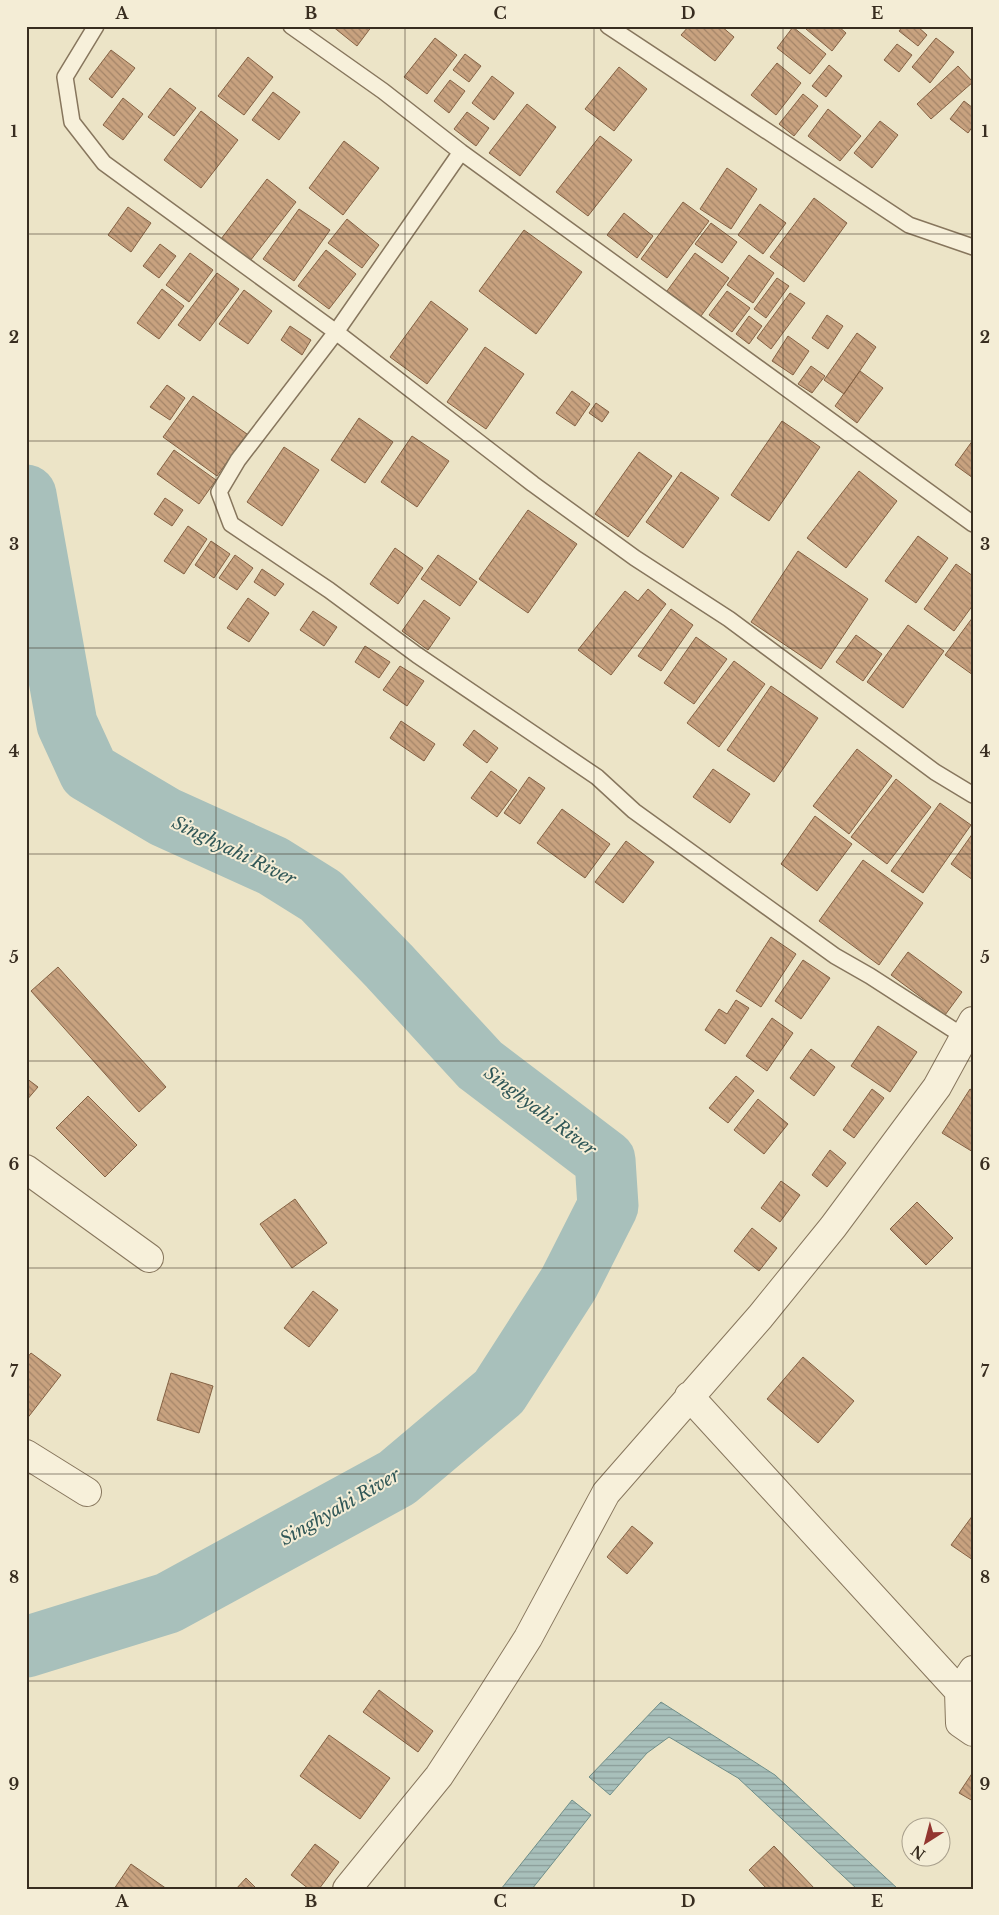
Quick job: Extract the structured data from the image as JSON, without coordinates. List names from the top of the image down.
{
  "water": ["Singhyahi River"],
  "north": "bottom left",
  "grid": {
    "columns": [
      "A",
      "B",
      "C",
      "D",
      "E"
    ],
    "rows": [
      "1",
      "2",
      "3",
      "4",
      "5",
      "6",
      "7",
      "8",
      "9"
    ]
  }
}
